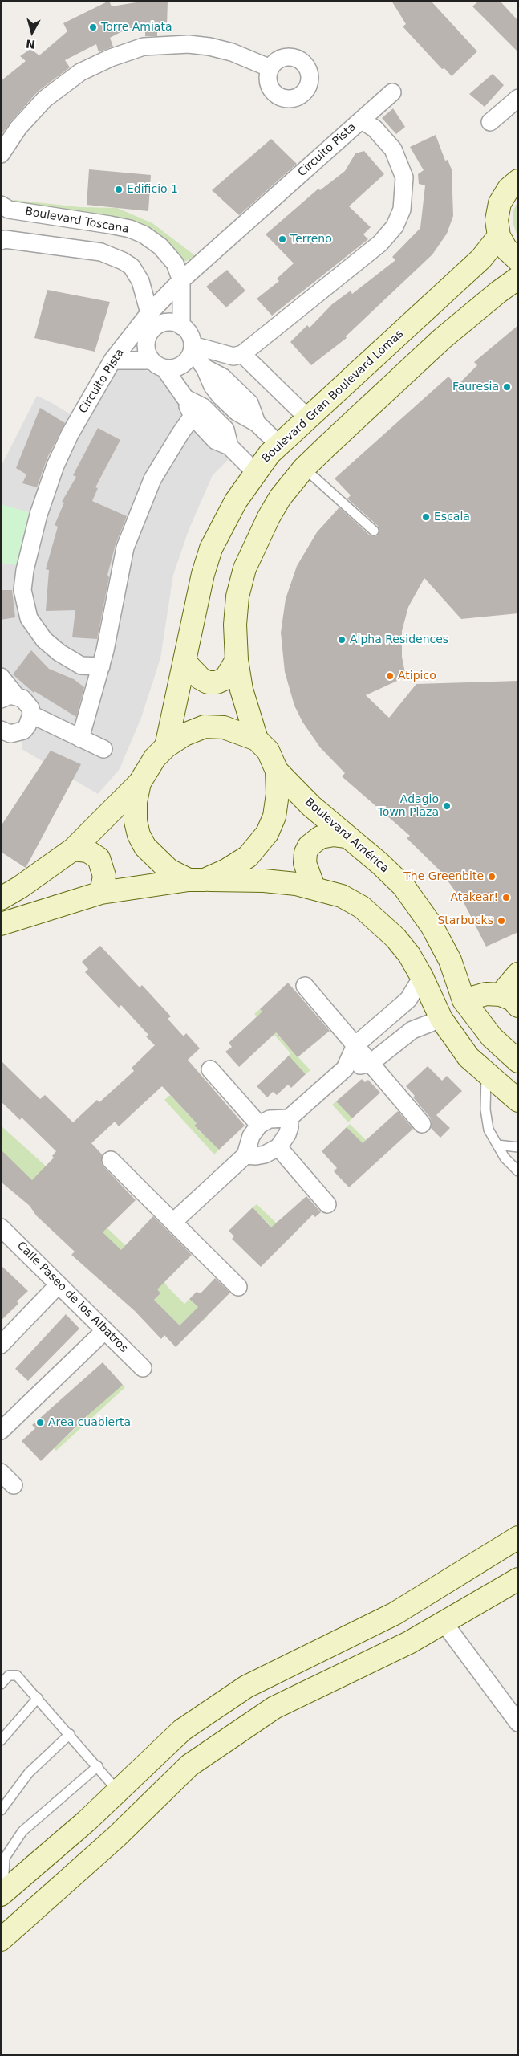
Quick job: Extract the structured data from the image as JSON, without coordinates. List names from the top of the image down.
{
  "streets": {
    "main road": ["Boulevard Gran Boulevard Lomas", "Boulevard América"],
    "street": ["Circuito Pista", "Boulevard Toscana", "Calle Paseo de los Albatros"]
  },
  "crossings": [
    ["Circuito Pista", "Boulevard Toscana"]
  ],
  "places": [
    "Torre Amiata",
    "Edificio 1",
    "Terreno",
    "Fauresia",
    "Escala",
    "Alpha Residences",
    "Atipico",
    "Adagio Town Plaza",
    "The Greenbite",
    "Atakear!",
    "Starbucks",
    "Area cuabierta"
  ],
  "north": "bottom"
}
